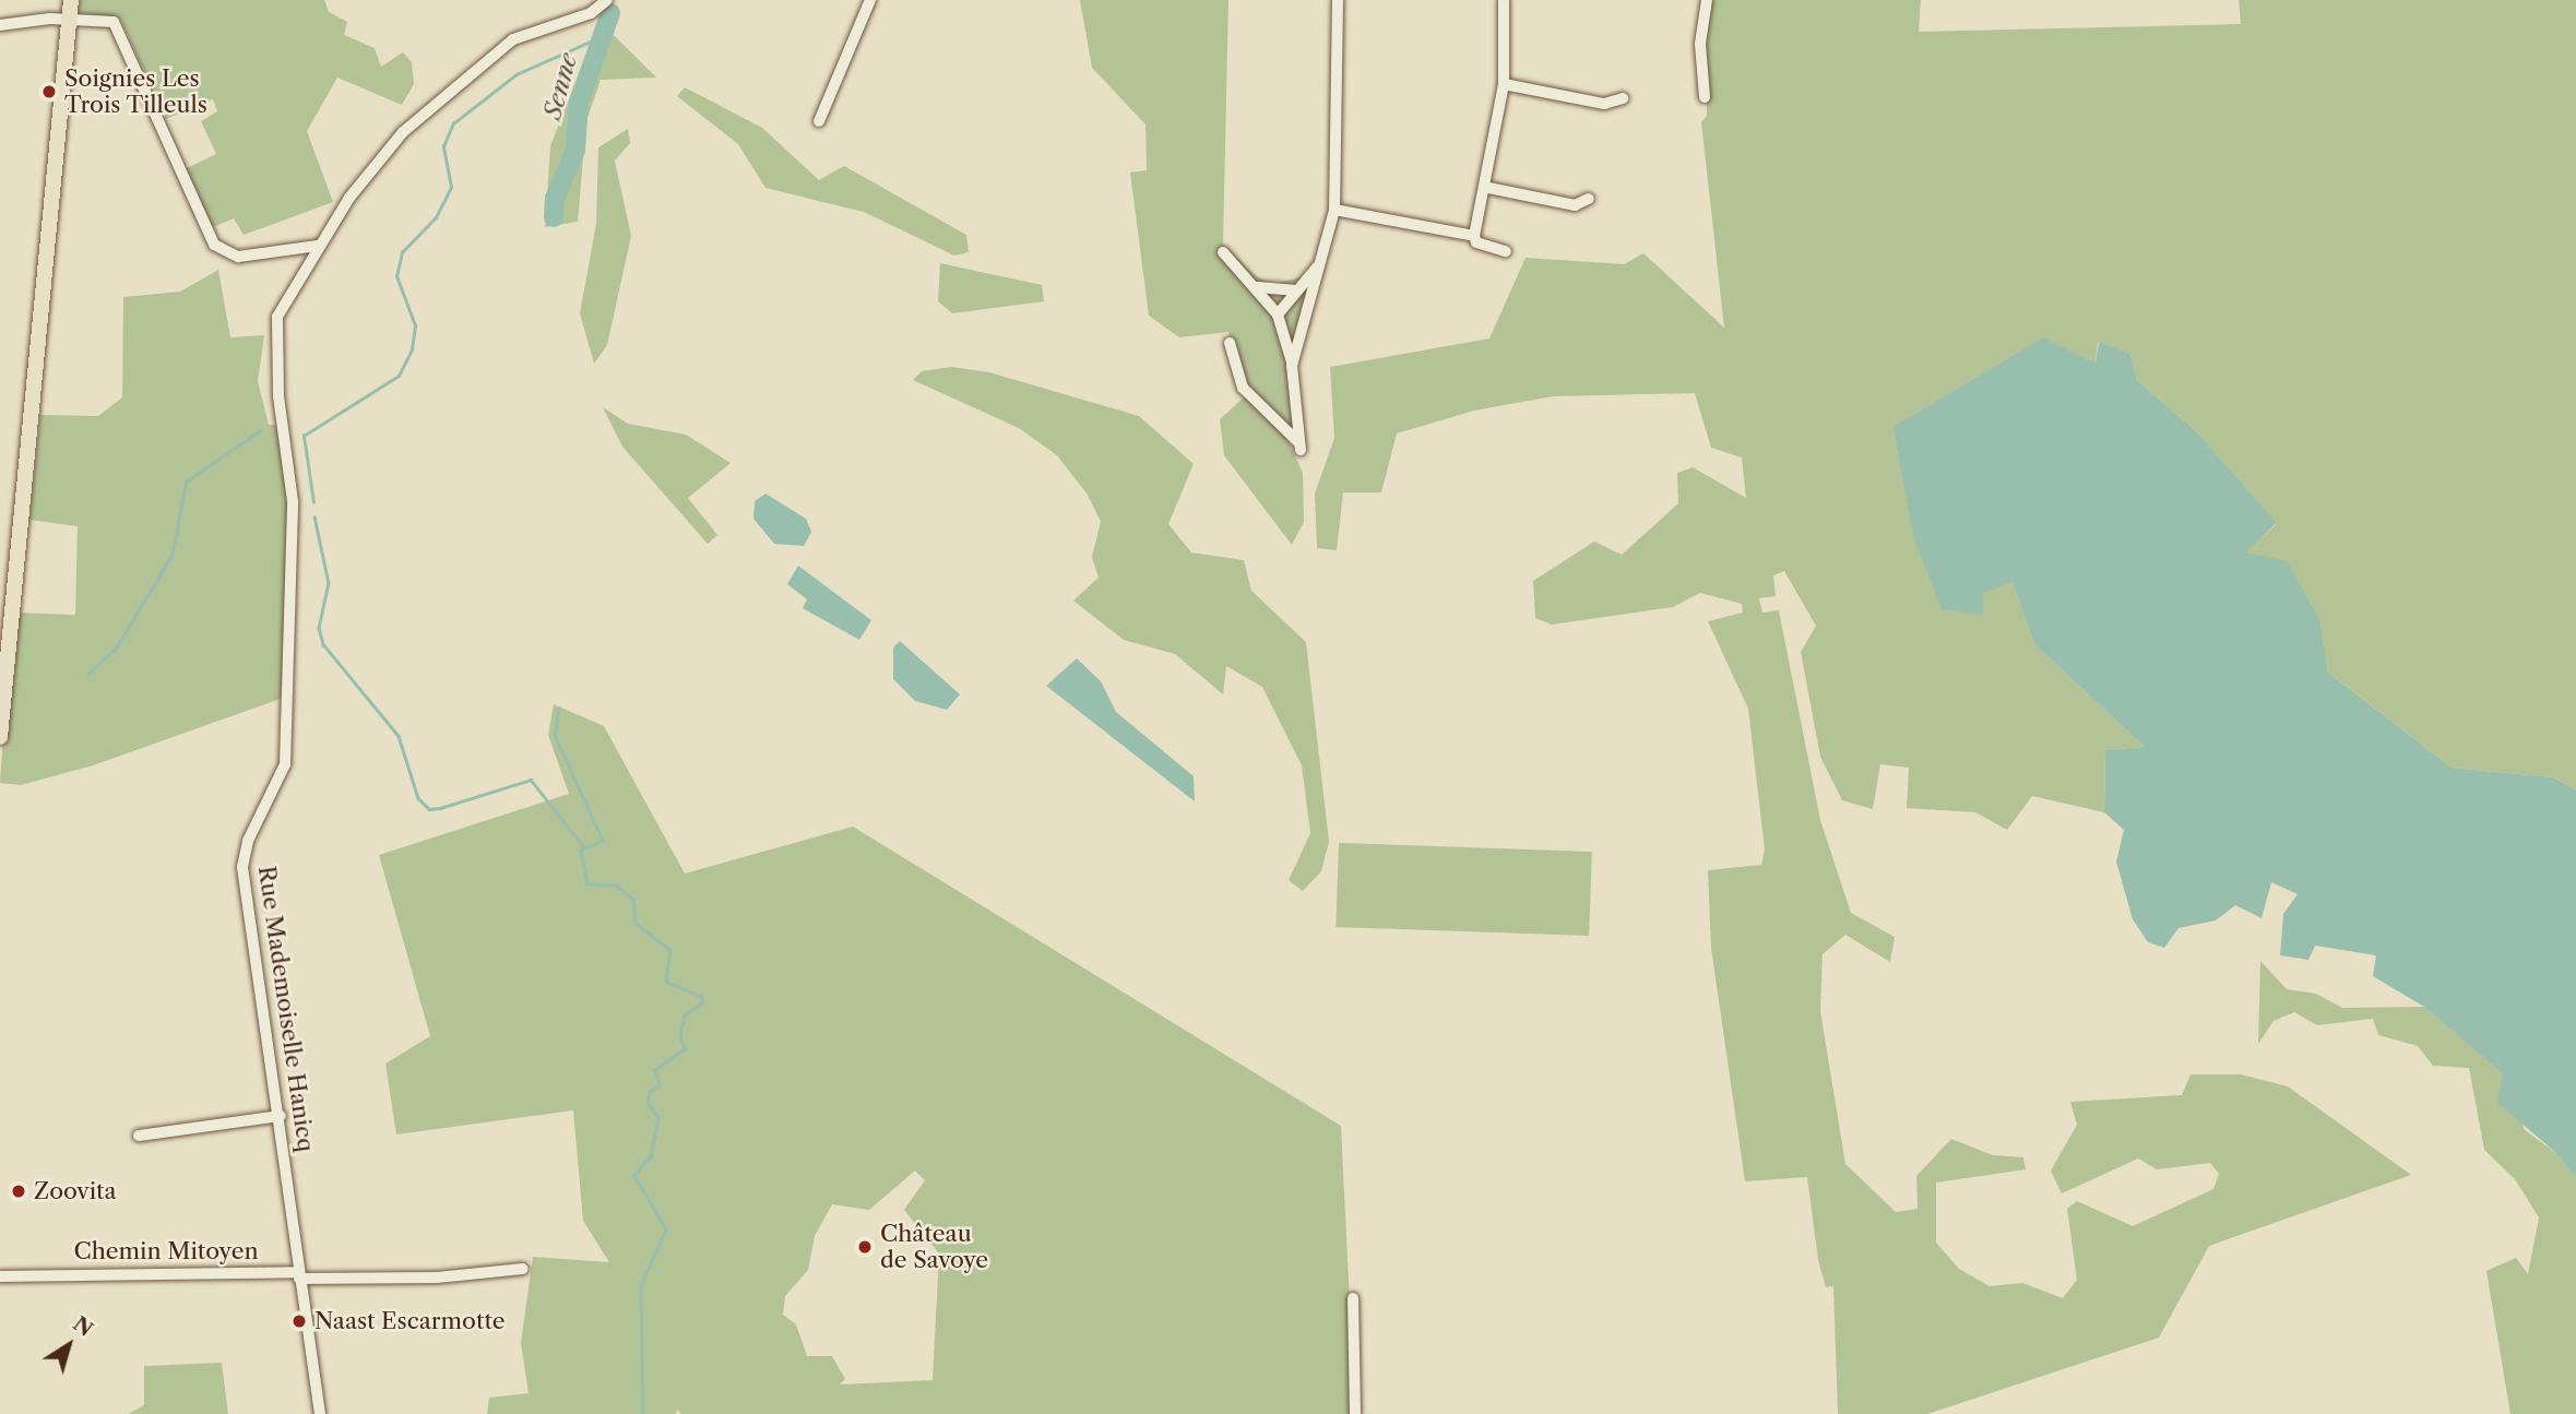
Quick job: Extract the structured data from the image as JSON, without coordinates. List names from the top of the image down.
{
  "streets": {
    "street": ["Rue Mademoiselle Hanicq", "Chemin Mitoyen"]
  },
  "crossings": [
    ["Rue Mademoiselle Hanicq", "Chemin Mitoyen"]
  ],
  "water": ["Senne"],
  "places": [
    "Soignies Les Trois Tilleuls",
    "Zoovita",
    "Château de Savoye",
    "Naast Escarmotte"
  ],
  "north": "top right"
}
